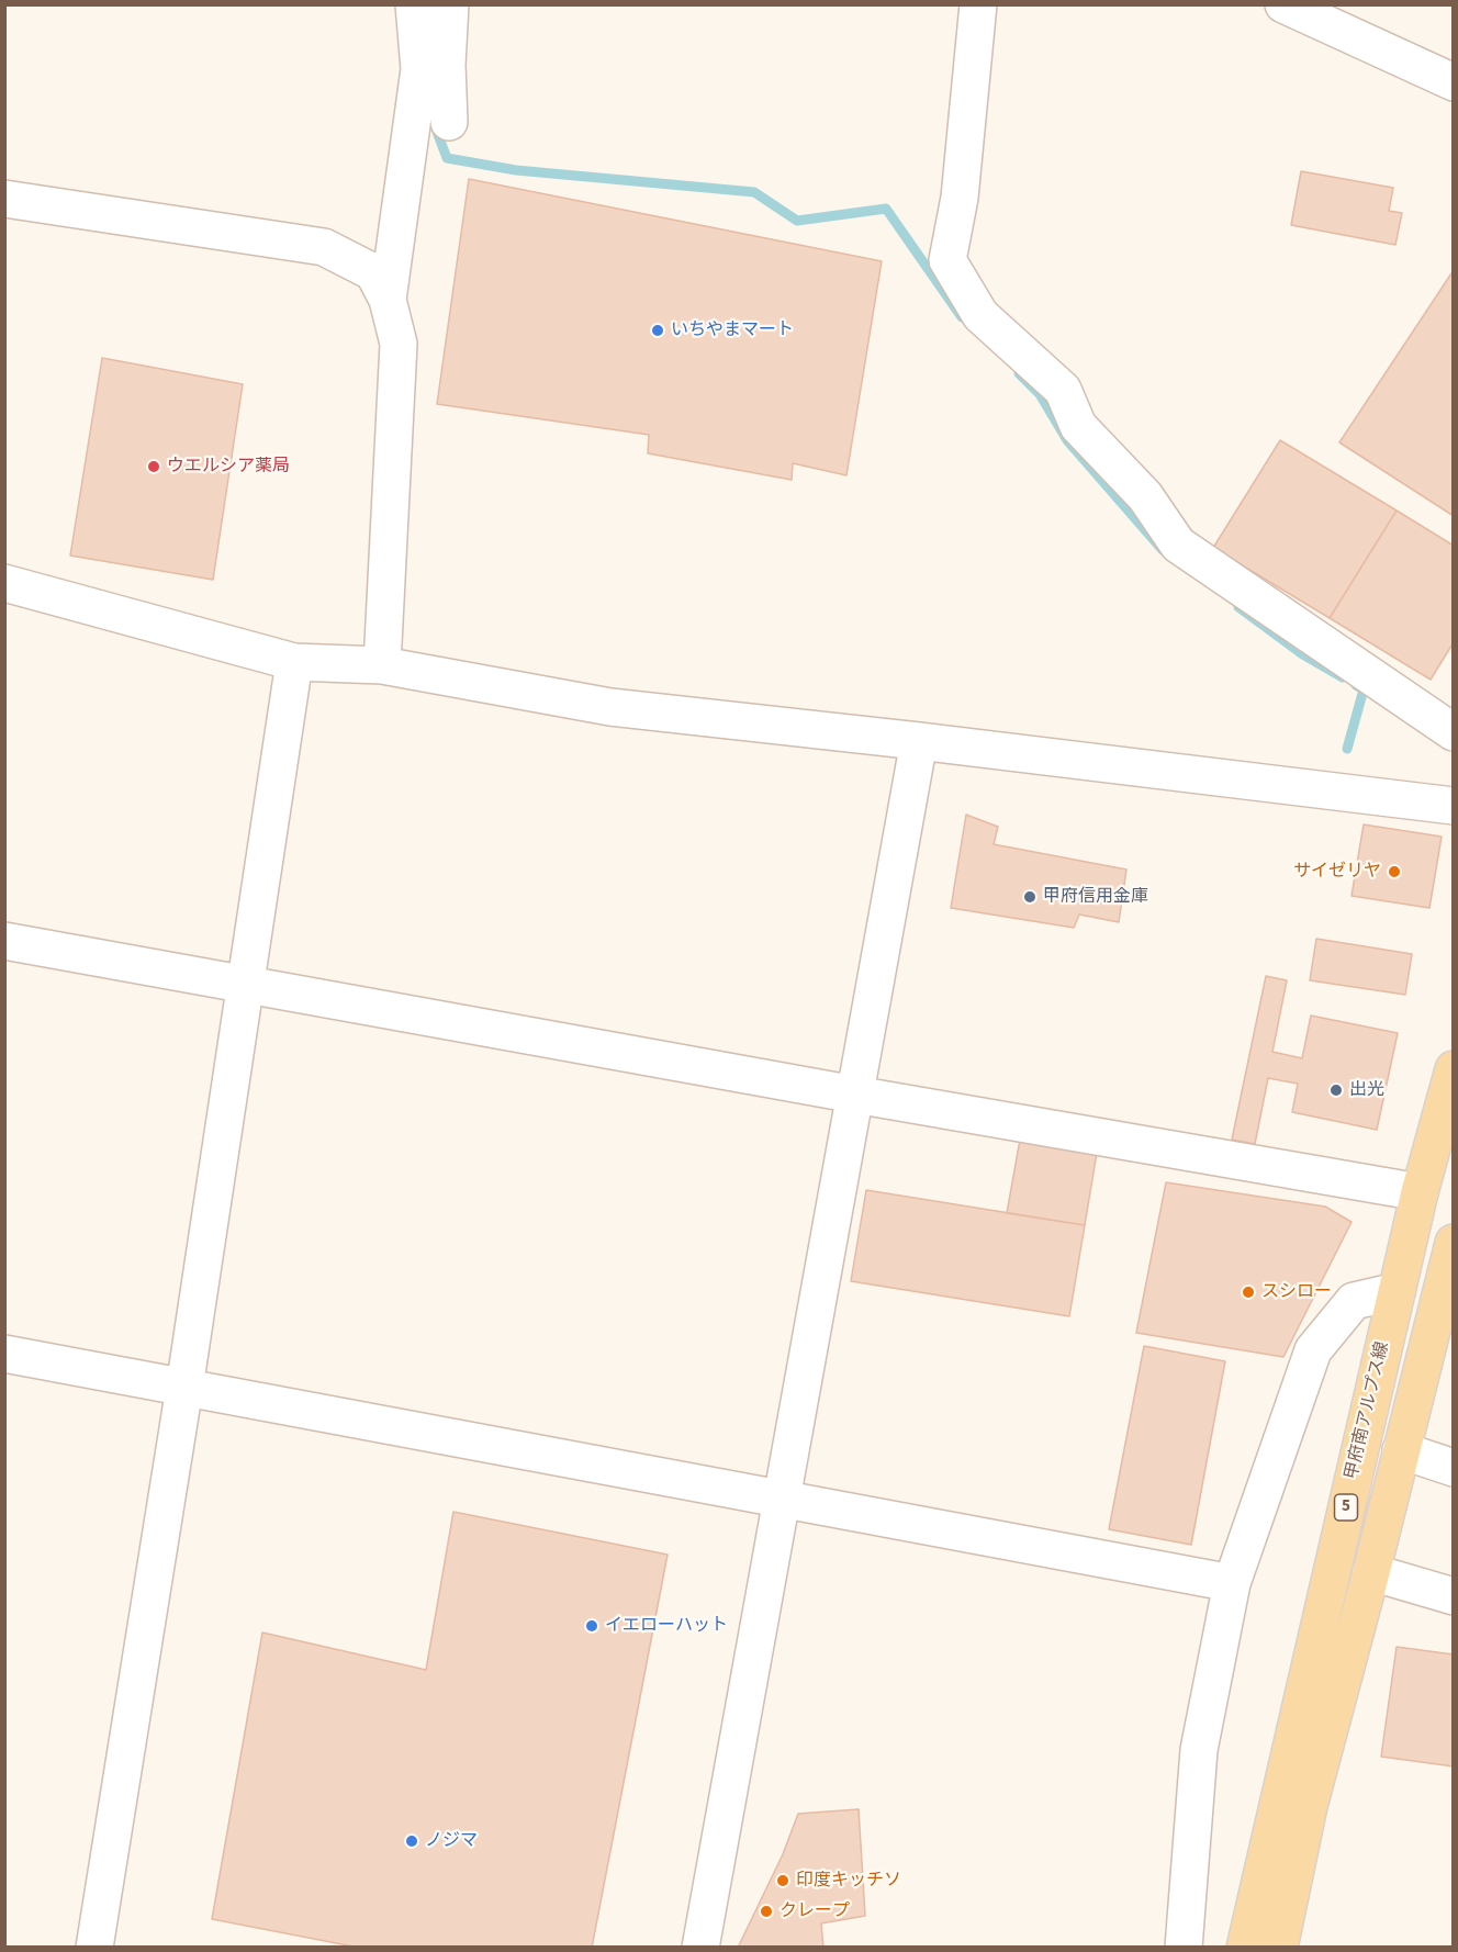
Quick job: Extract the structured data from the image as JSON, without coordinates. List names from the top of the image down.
{
  "streets": {
    "main road": ["甲府南アルプス線", "5"]
  },
  "places": [
    "いちやまマート",
    "ウエルシア薬局",
    "サイゼリヤ",
    "甲府信用金庫",
    "出光",
    "スシロー",
    "イエローハット",
    "ノジマ",
    "印度キッチソ",
    "クレープ"
  ]
}
